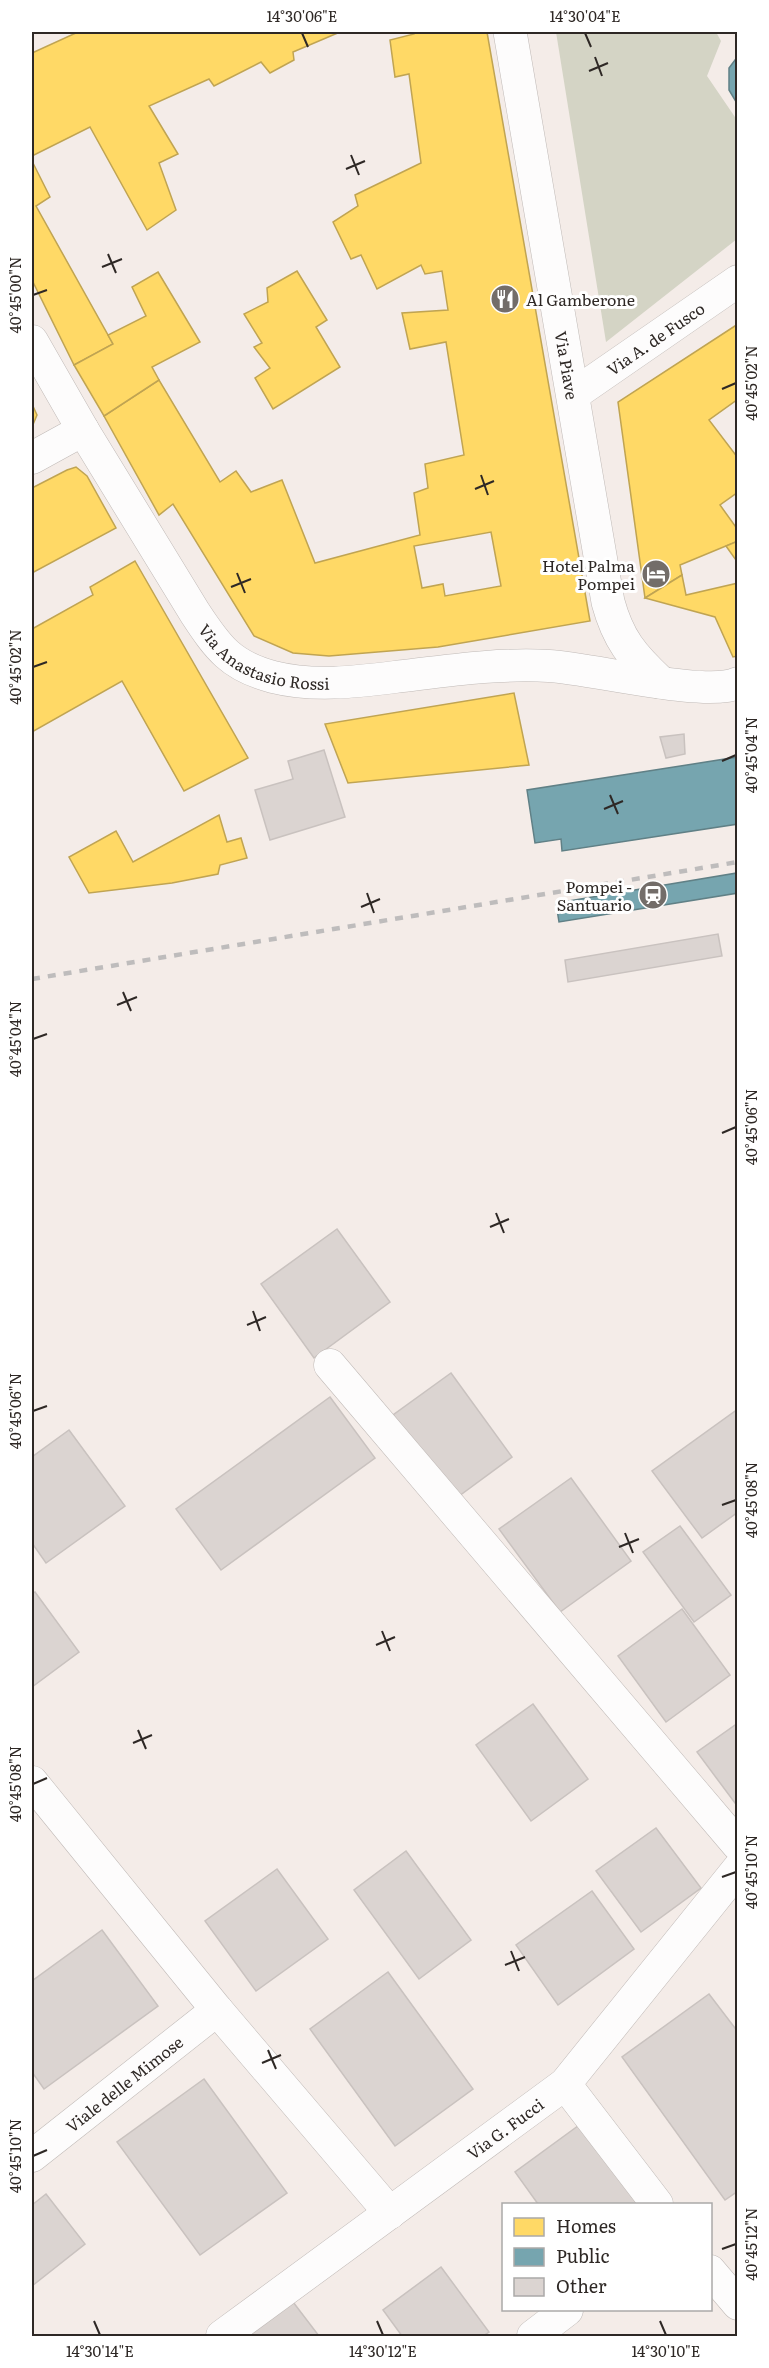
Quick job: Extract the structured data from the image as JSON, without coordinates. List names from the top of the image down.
{
  "streets": {
    "street": [
      "Via A. de Fusco",
      "Via Piave",
      "Via Anastasio Rossi",
      "Viale delle Mimose",
      "Via G. Fucci"
    ]
  },
  "crossings": [
    ["Via A. de Fusco", "Via Piave"],
    ["Via Piave", "Via Anastasio Rossi"]
  ],
  "places": {
    "restaurant": ["Al Gamberone"],
    "hotel": ["Hotel Palma Pompei"],
    "station": ["Pompei - Santuario"]
  },
  "legend": ["Homes", "Public", "Other"],
  "coordinates": [
    "14°30'06\"E",
    "14°30'04\"E",
    "40°45'00\"N",
    "40°45'02\"N",
    "40°45'04\"N",
    "40°45'06\"N",
    "40°45'08\"N",
    "40°45'10\"N",
    "40°45'12\"N",
    "14°30'14\"E",
    "14°30'12\"E",
    "14°30'10\"E"
  ]
}
